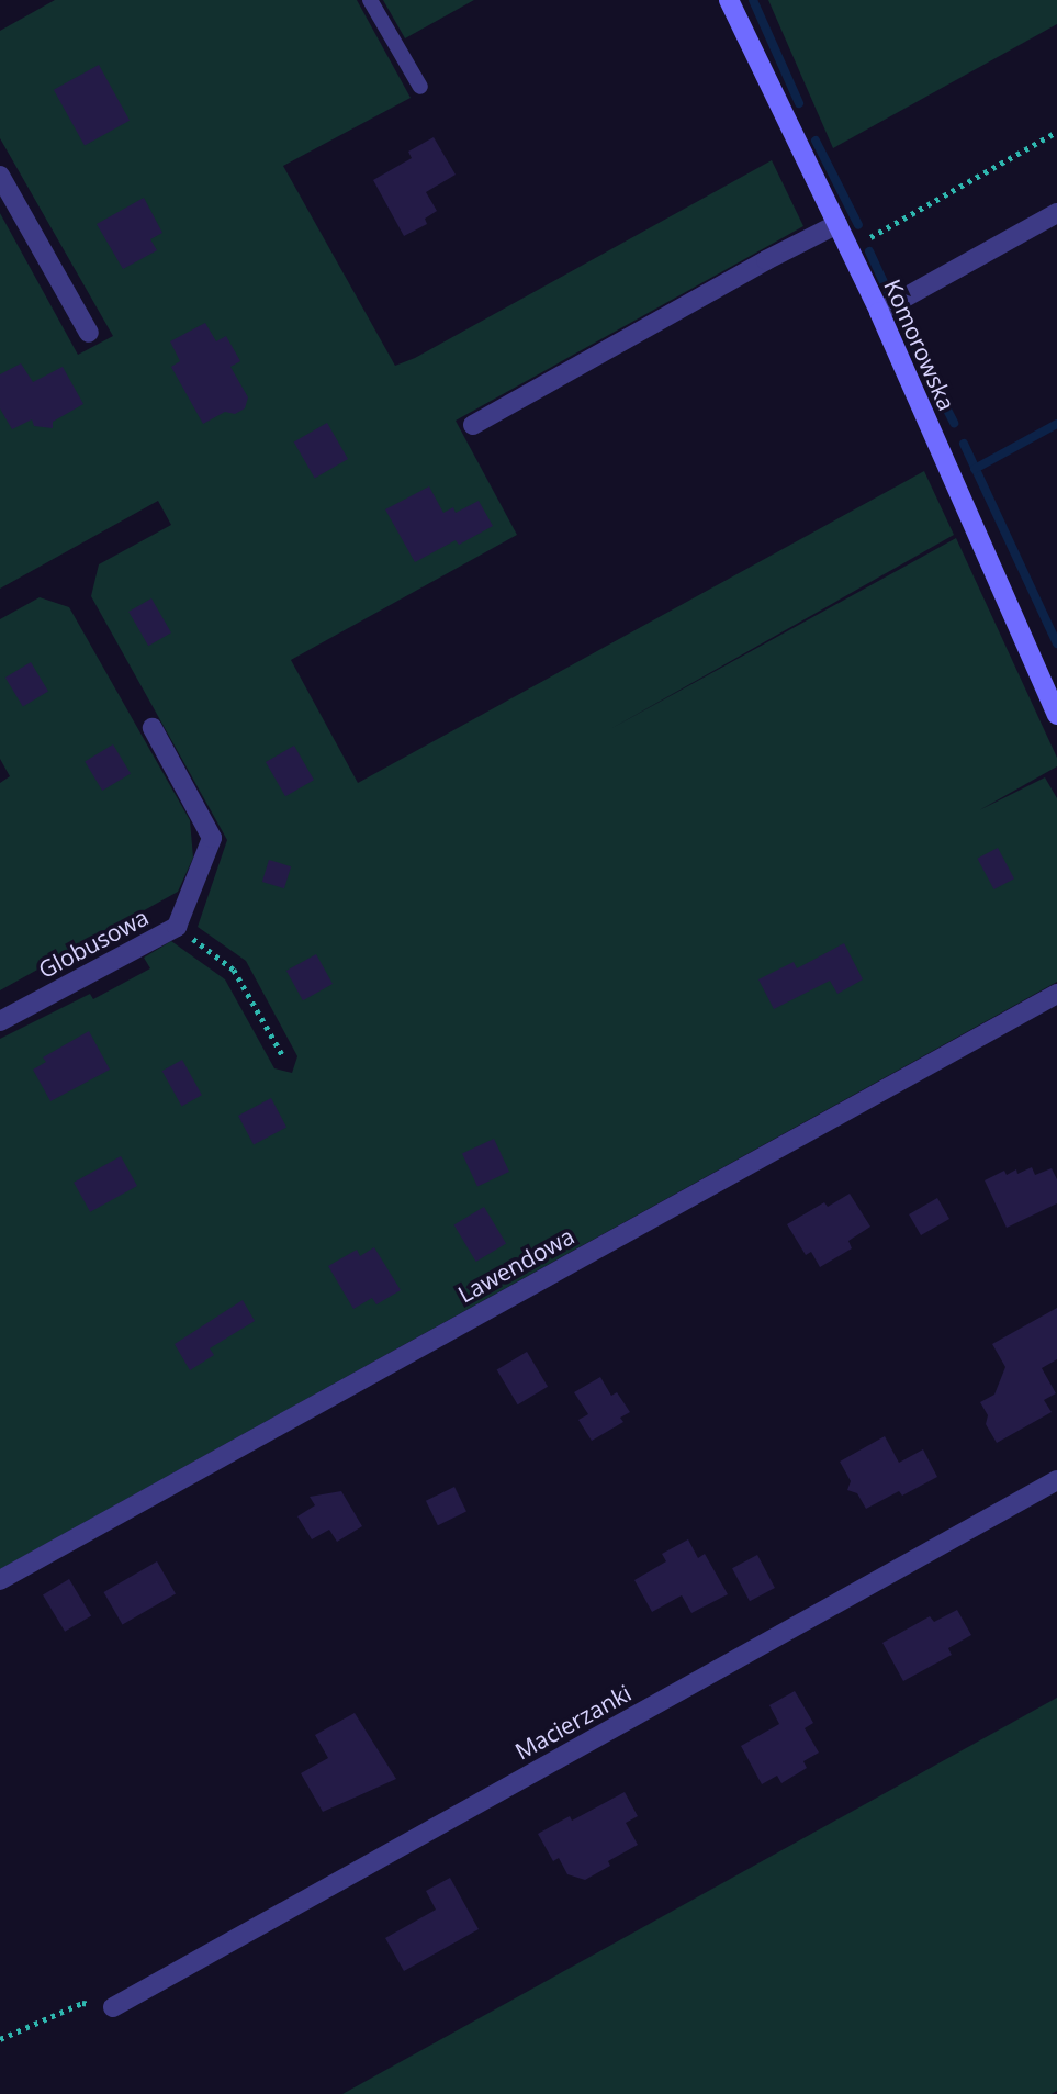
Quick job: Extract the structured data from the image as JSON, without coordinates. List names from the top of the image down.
{
  "streets": {
    "street": [
      "Komorowska",
      "Globusowa",
      "Lawendowa",
      "Macierzanki"
    ]
  }
}
